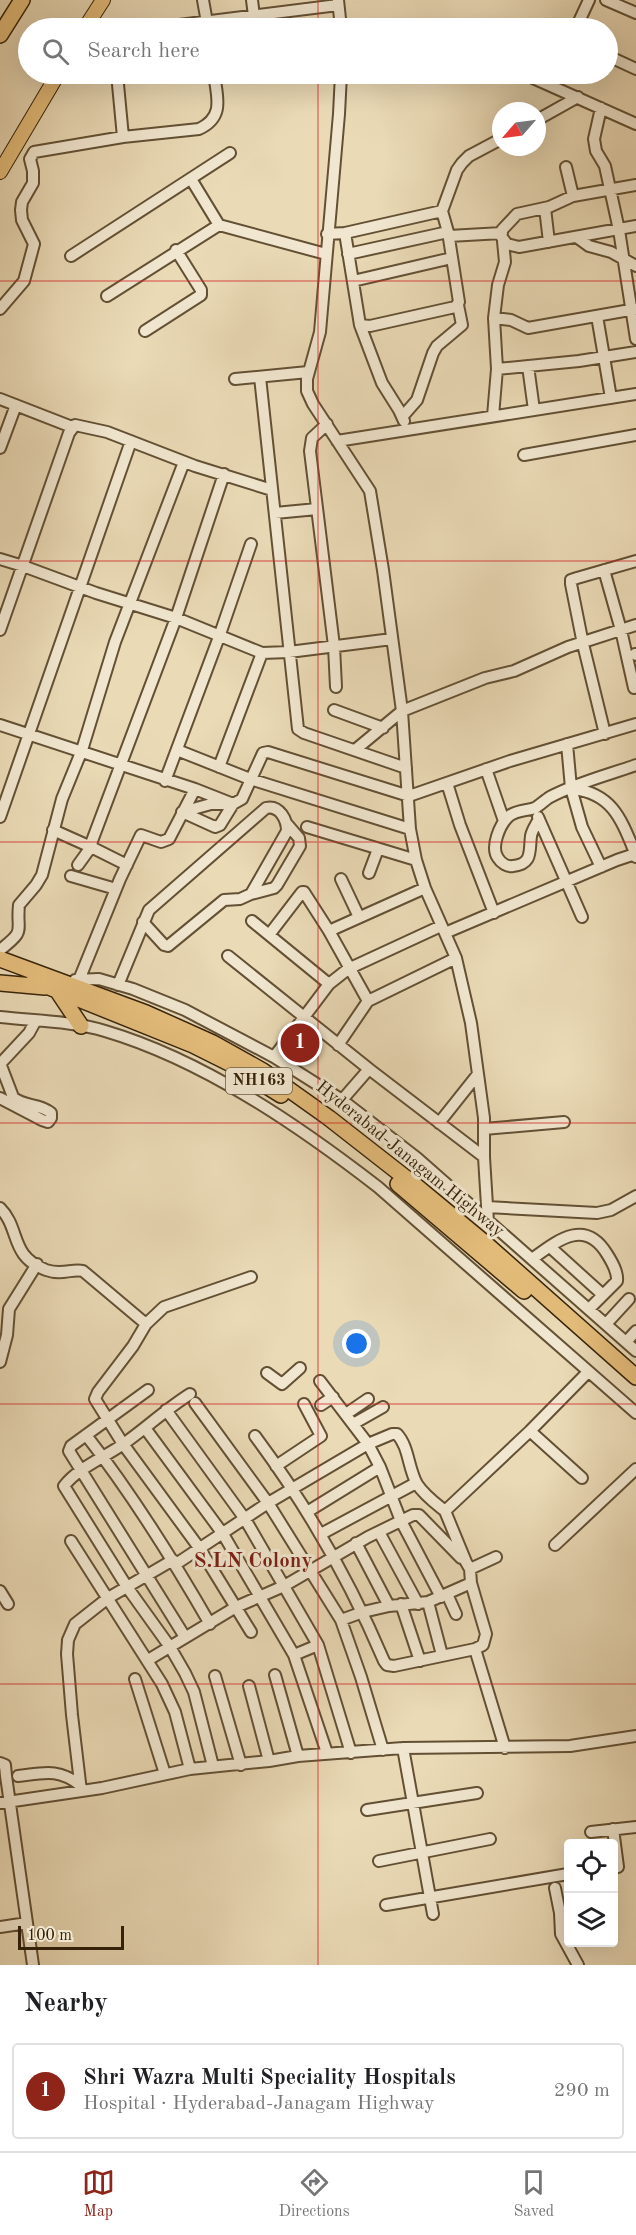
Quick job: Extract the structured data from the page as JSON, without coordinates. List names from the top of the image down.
{
  "streets": {
    "highway": ["NH163", "Hyderabad-Janagam Highway"]
  },
  "districts": ["S.LN Colony"],
  "scale_bar": "100 m",
  "north": "bottom left",
  "page": {
    "search": "Search here",
    "pins": "1",
    "scale": "100 m",
    "heading": "Nearby",
    "list": [
      {
        "mark": "1",
        "name": "Shri Wazra Multi Speciality Hospitals",
        "note": "Hospital · Hyderabad-Janagam Highway",
        "value": "290 m"
      }
    ],
    "nav": ["Map", "Directions", "Saved"]
  }
}
